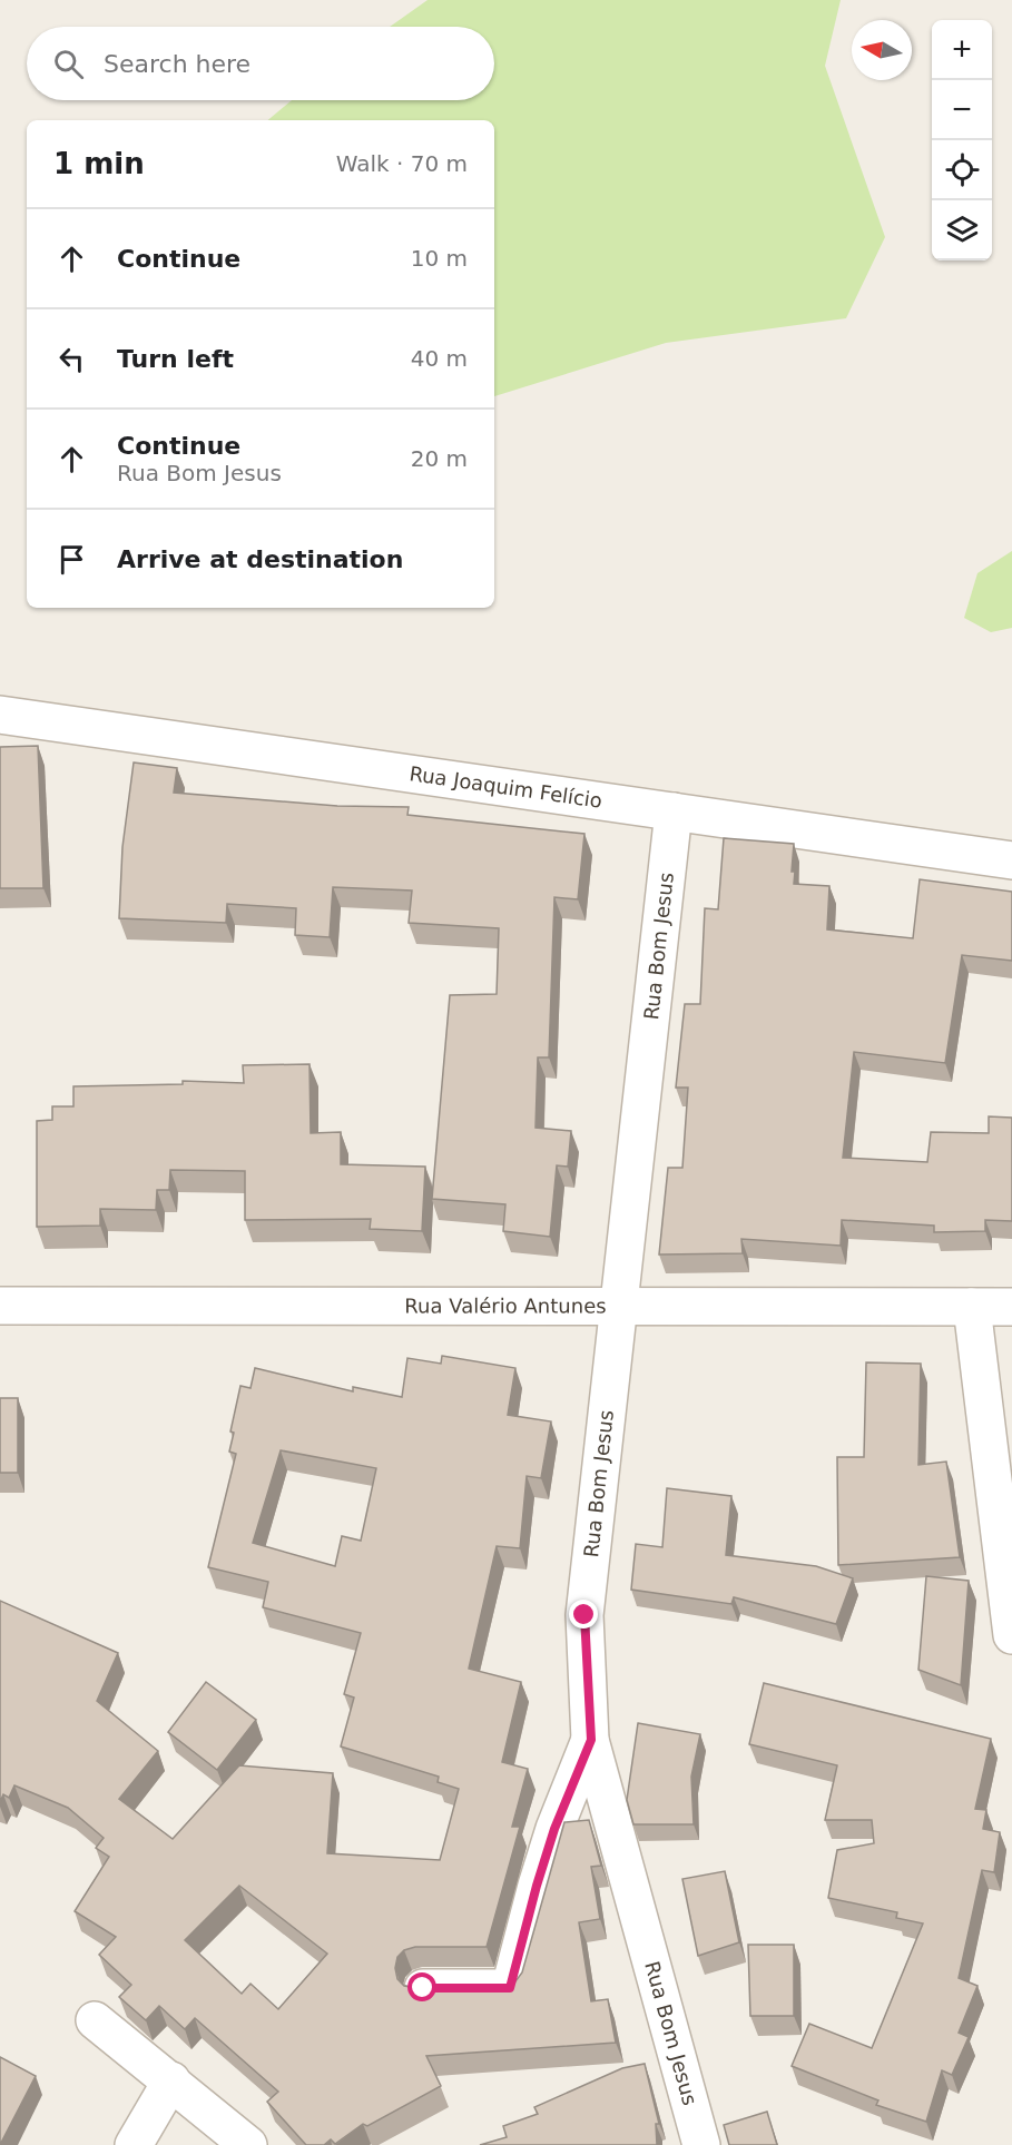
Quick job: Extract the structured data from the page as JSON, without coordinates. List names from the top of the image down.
{
  "streets": {
    "street": ["Rua Joaquim Felício", "Rua Bom Jesus", "Rua Valério Antunes"]
  },
  "crossings": [
    ["Rua Joaquim Felício", "Rua Bom Jesus"],
    ["Rua Bom Jesus", "Rua Valério Antunes"]
  ],
  "north": "left",
  "page": {
    "map_buttons": ["+", "−"],
    "search": "Search here",
    "heading": ["1 min", "Walk · 70 m"],
    "list": [
      ["Continue", "10 m"],
      ["Turn left", "40 m"],
      ["Continue", "Rua Bom Jesus", "20 m"],
      "Arrive at destination"
    ]
  }
}
